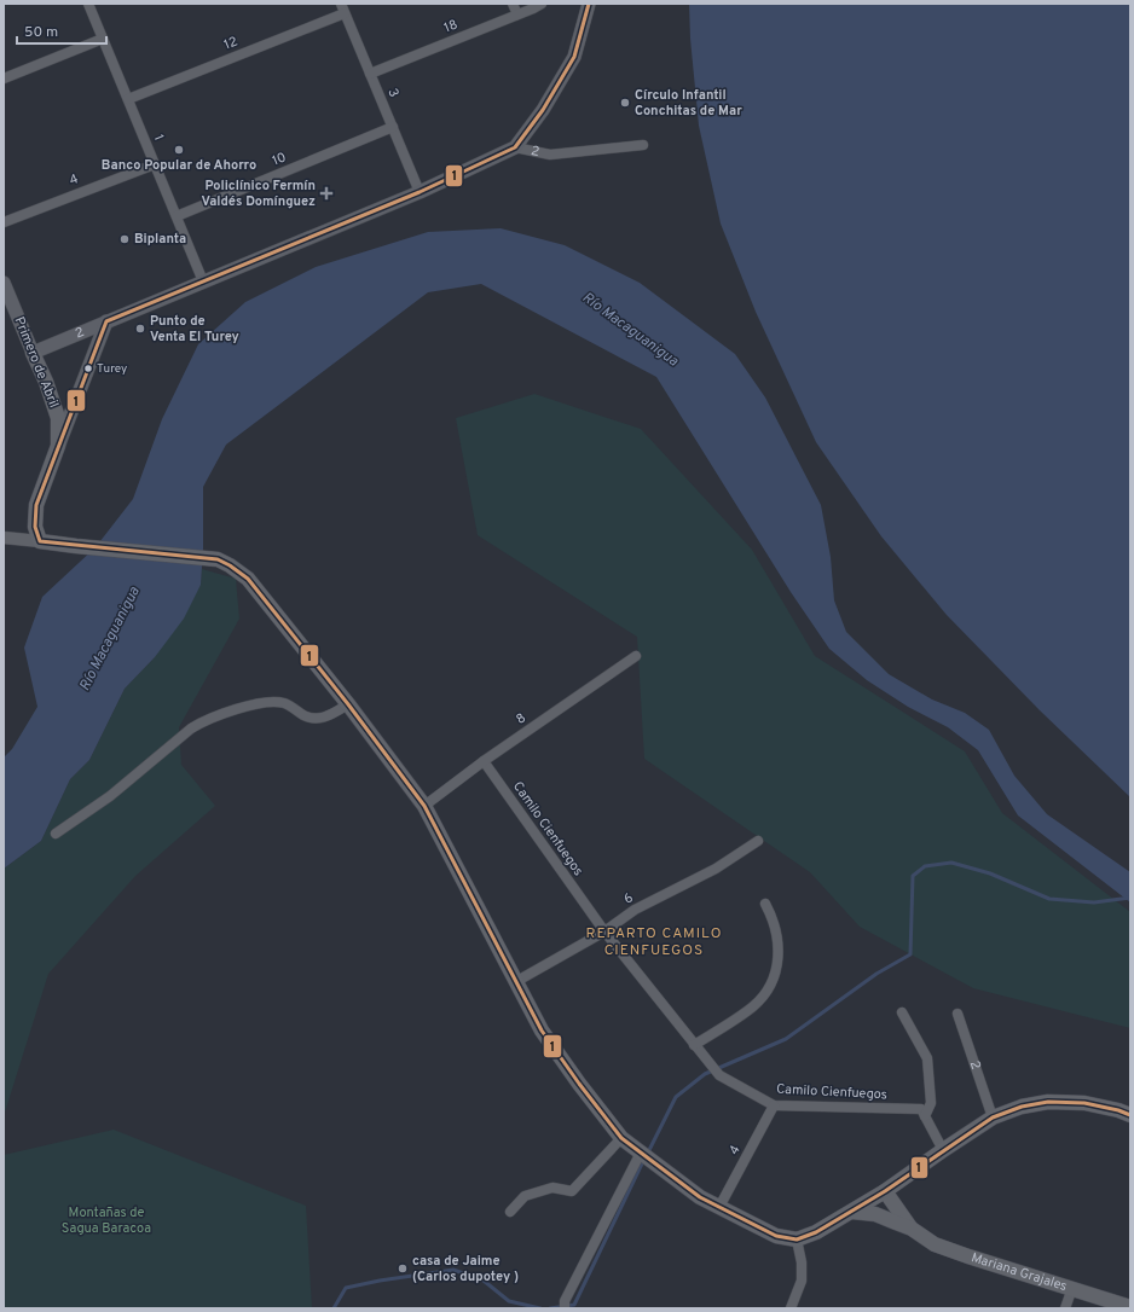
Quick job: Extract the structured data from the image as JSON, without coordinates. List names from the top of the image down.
{
  "streets": {
    "main road": ["2", "Primero de Abril", "Mariana Grajales"],
    "street": [
      "18",
      "12",
      "3",
      "1",
      "10",
      "4",
      "8",
      "Camilo Cienfuegos",
      "6"
    ]
  },
  "crossings": [
    ["18", "3"],
    ["12", "3"],
    ["12", "1"],
    ["3", "2"],
    ["3", "10"],
    ["1", "2"],
    ["1", "10"],
    ["1", "4"],
    ["2", "Primero de Abril"],
    ["4", "Camilo Cienfuegos"],
    ["8", "Camilo Cienfuegos"],
    ["Camilo Cienfuegos", "6"]
  ],
  "districts": ["REPARTO CAMILO CIENFUEGOS"],
  "water": ["Río Macaguanigua"],
  "parks": ["Montañas de Sagua Baracoa"],
  "places": {
    "other": [
      "Círculo Infantil Conchitas de Mar",
      "Banco Popular de Ahorro",
      "Biplanta",
      "Punto de Venta El Turey",
      "Turey",
      "casa de Jaime (Carlos dupotey )"
    ],
    "health": ["Policlínico Fermín Valdés Domínguez"]
  },
  "lines": ["transit line 1"],
  "scale_bar": "50 m"
}
